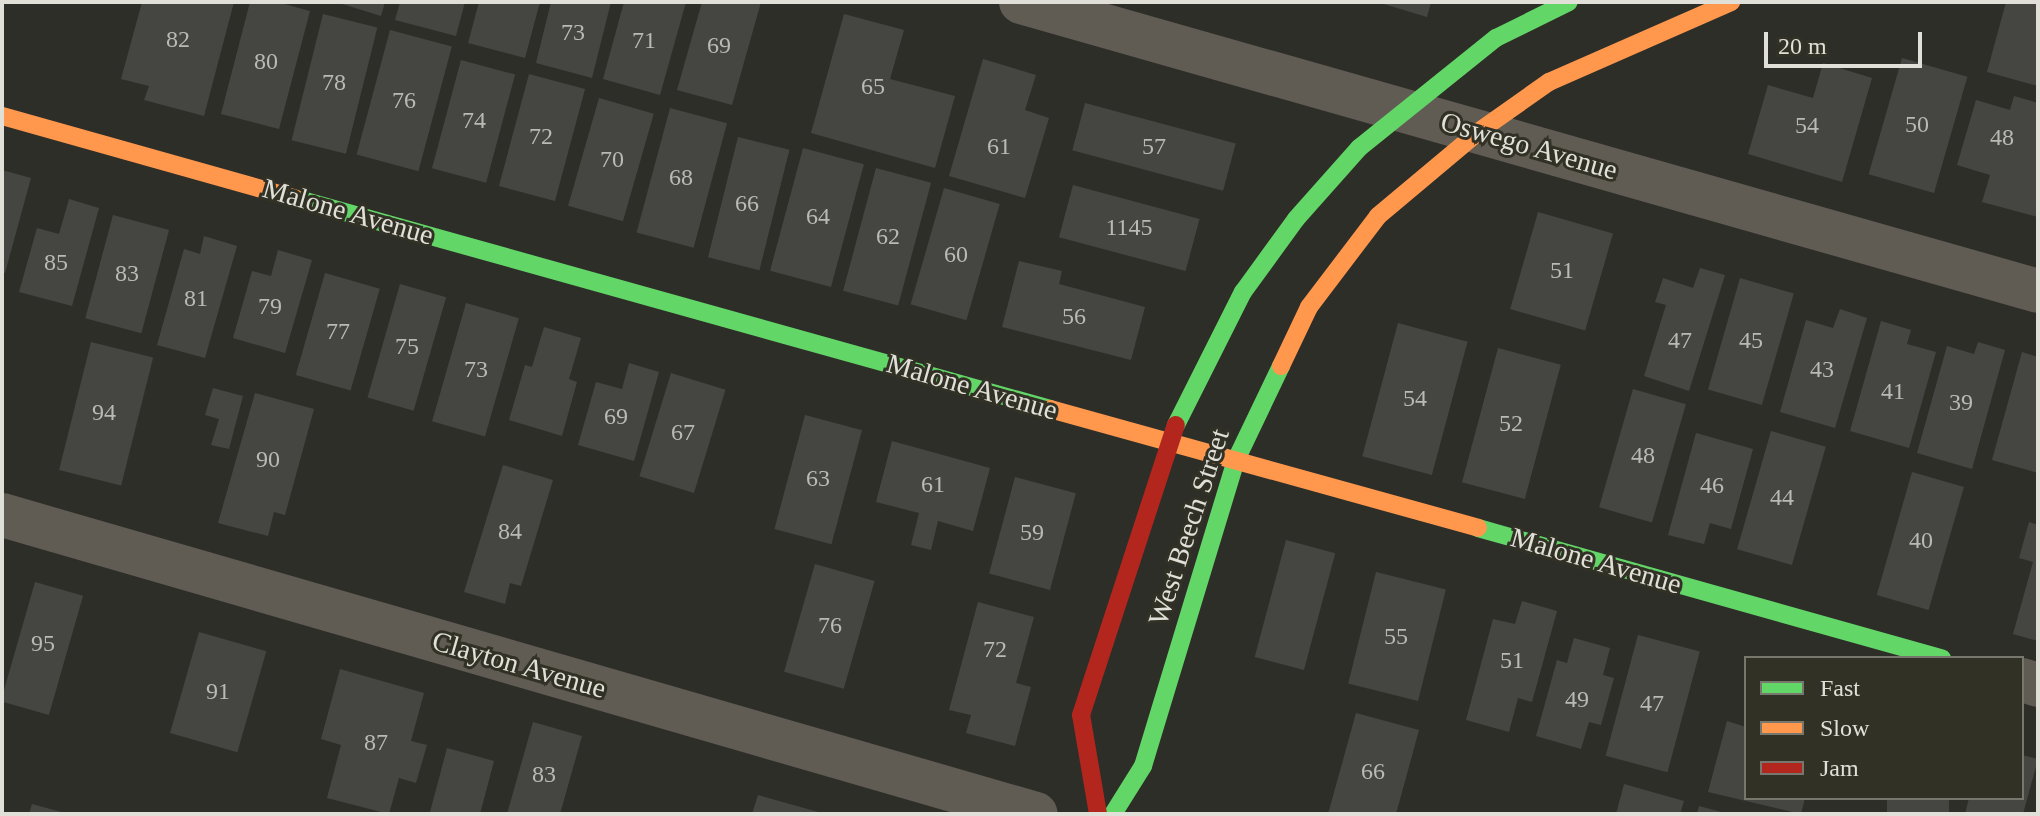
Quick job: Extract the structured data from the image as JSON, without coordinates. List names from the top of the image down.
{
  "streets": {
    "main road": ["Malone Avenue", "West Beech Street"],
    "street": ["Oswego Avenue", "Clayton Avenue"]
  },
  "crossings": [
    ["Oswego Avenue", "West Beech Street"],
    ["Malone Avenue", "West Beech Street"]
  ],
  "house_numbers": [
    "73",
    "82",
    "71",
    "69",
    "80",
    "78",
    "65",
    "76",
    "74",
    "50",
    "54",
    "72",
    "48",
    "61",
    "57",
    "70",
    "68",
    "66",
    "64",
    "1145",
    "62",
    "60",
    "85",
    "51",
    "83",
    "81",
    "79",
    "56",
    "77",
    "47",
    "45",
    "75",
    "73",
    "43",
    "41",
    "54",
    "39",
    "94",
    "69",
    "52",
    "67",
    "48",
    "90",
    "63",
    "61",
    "46",
    "44",
    "84",
    "59",
    "40",
    "76",
    "55",
    "95",
    "72",
    "51",
    "91",
    "49",
    "47",
    "87",
    "66",
    "83"
  ],
  "legend": ["Fast", "Slow", "Jam"],
  "scale_bar": "20 m"
}
